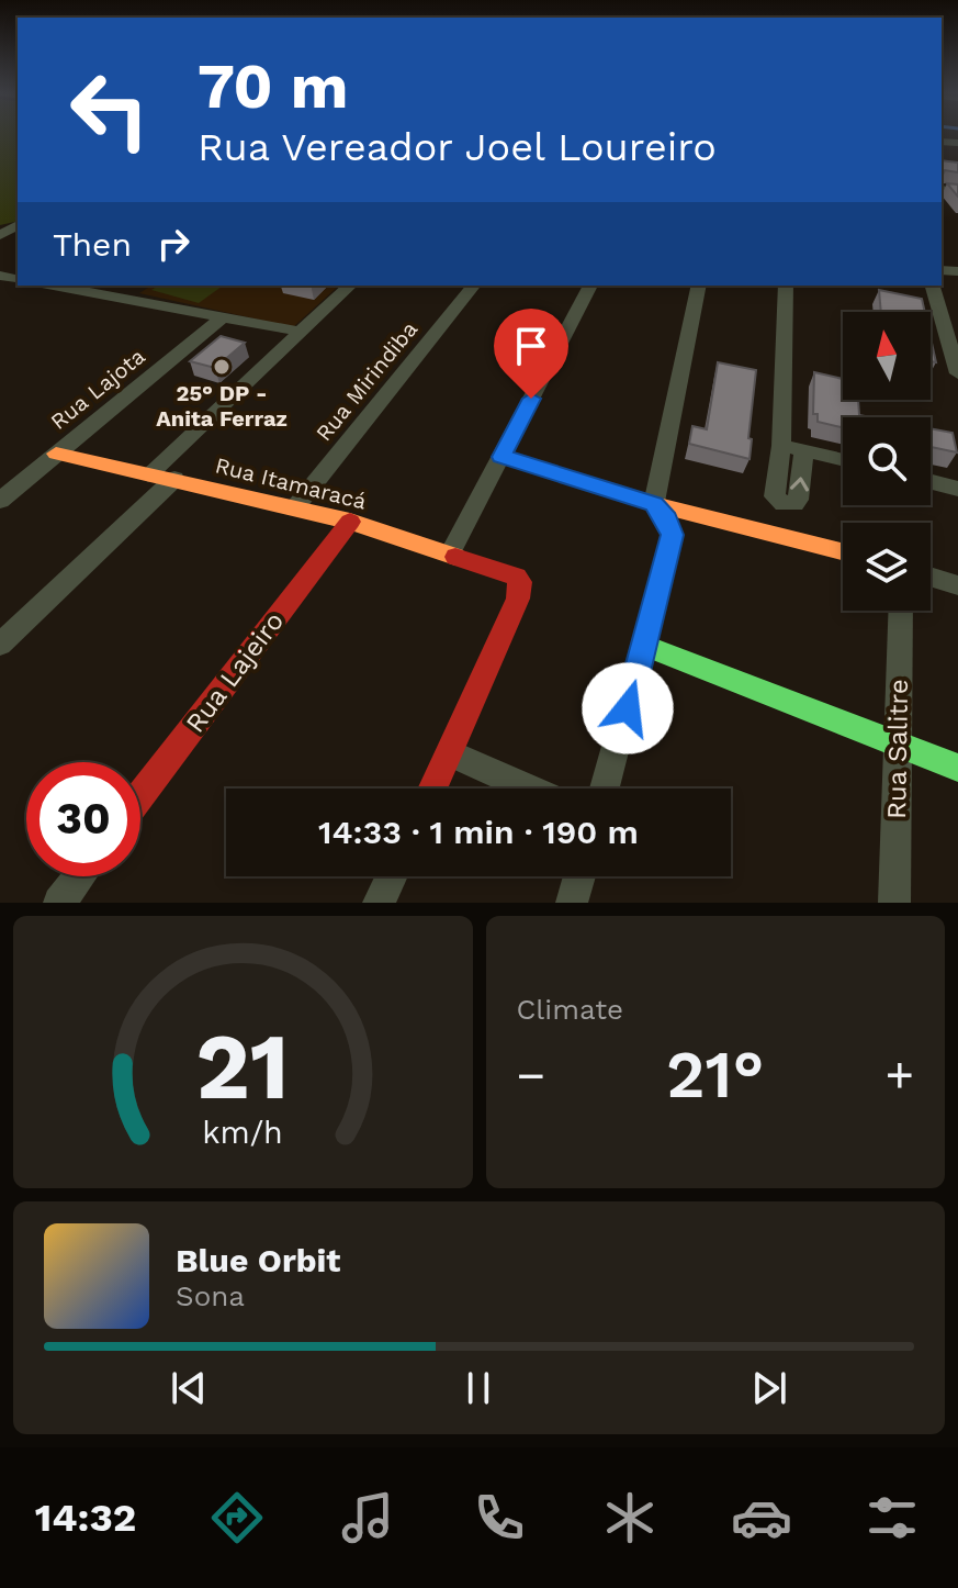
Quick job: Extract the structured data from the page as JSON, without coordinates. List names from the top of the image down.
{
  "streets": {
    "street": [
      "Rua Mirindiba",
      "Rua Lajota",
      "Rua Itamaracá",
      "Rua Lajeiro",
      "Rua Salitre"
    ]
  },
  "crossings": [
    ["Rua Mirindiba", "Rua Itamaracá"],
    ["Rua Lajota", "Rua Itamaracá"],
    ["Rua Itamaracá", "Rua Lajeiro"]
  ],
  "places": ["25° DP - Anita Ferraz"],
  "north": "top",
  "page": {
    "turn": ["70 m", "Rua Vereador Joel Loureiro"],
    "then": "Then",
    "limit": "30",
    "trip": "14:33 · 1 min · 190 m",
    "tile": "Climate",
    "heat": ["−", "21°", "+"],
    "song": ["Blue Orbit", "Sona"],
    "tabs": "14:32",
    "gauge": ["21", "km/h"]
  }
}
